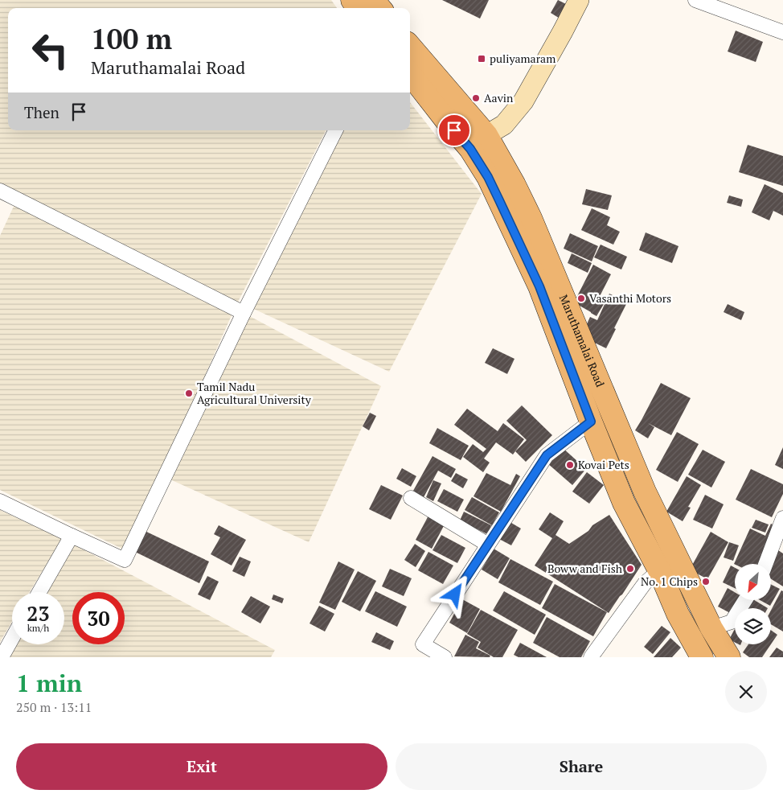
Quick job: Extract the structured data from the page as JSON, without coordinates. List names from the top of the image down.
{
  "streets": {
    "main road": ["Maruthamalai Road"]
  },
  "places": {
    "transit": ["puliyamaram"],
    "other": [
      "Aavin",
      "Vasanthi Motors",
      "Tamil Nadu Agricultural University",
      "Kovai Pets",
      "Boww and Fish",
      "No. 1 Chips"
    ]
  },
  "north": "bottom left",
  "page": {
    "turn": ["100 m", "Maruthamalai Road"],
    "then": "Then",
    "speed": "23 km/h",
    "limit": "30",
    "heading": ["1 min", "250 m · 13:11"],
    "buttons": ["Exit", "Share"]
  }
}
